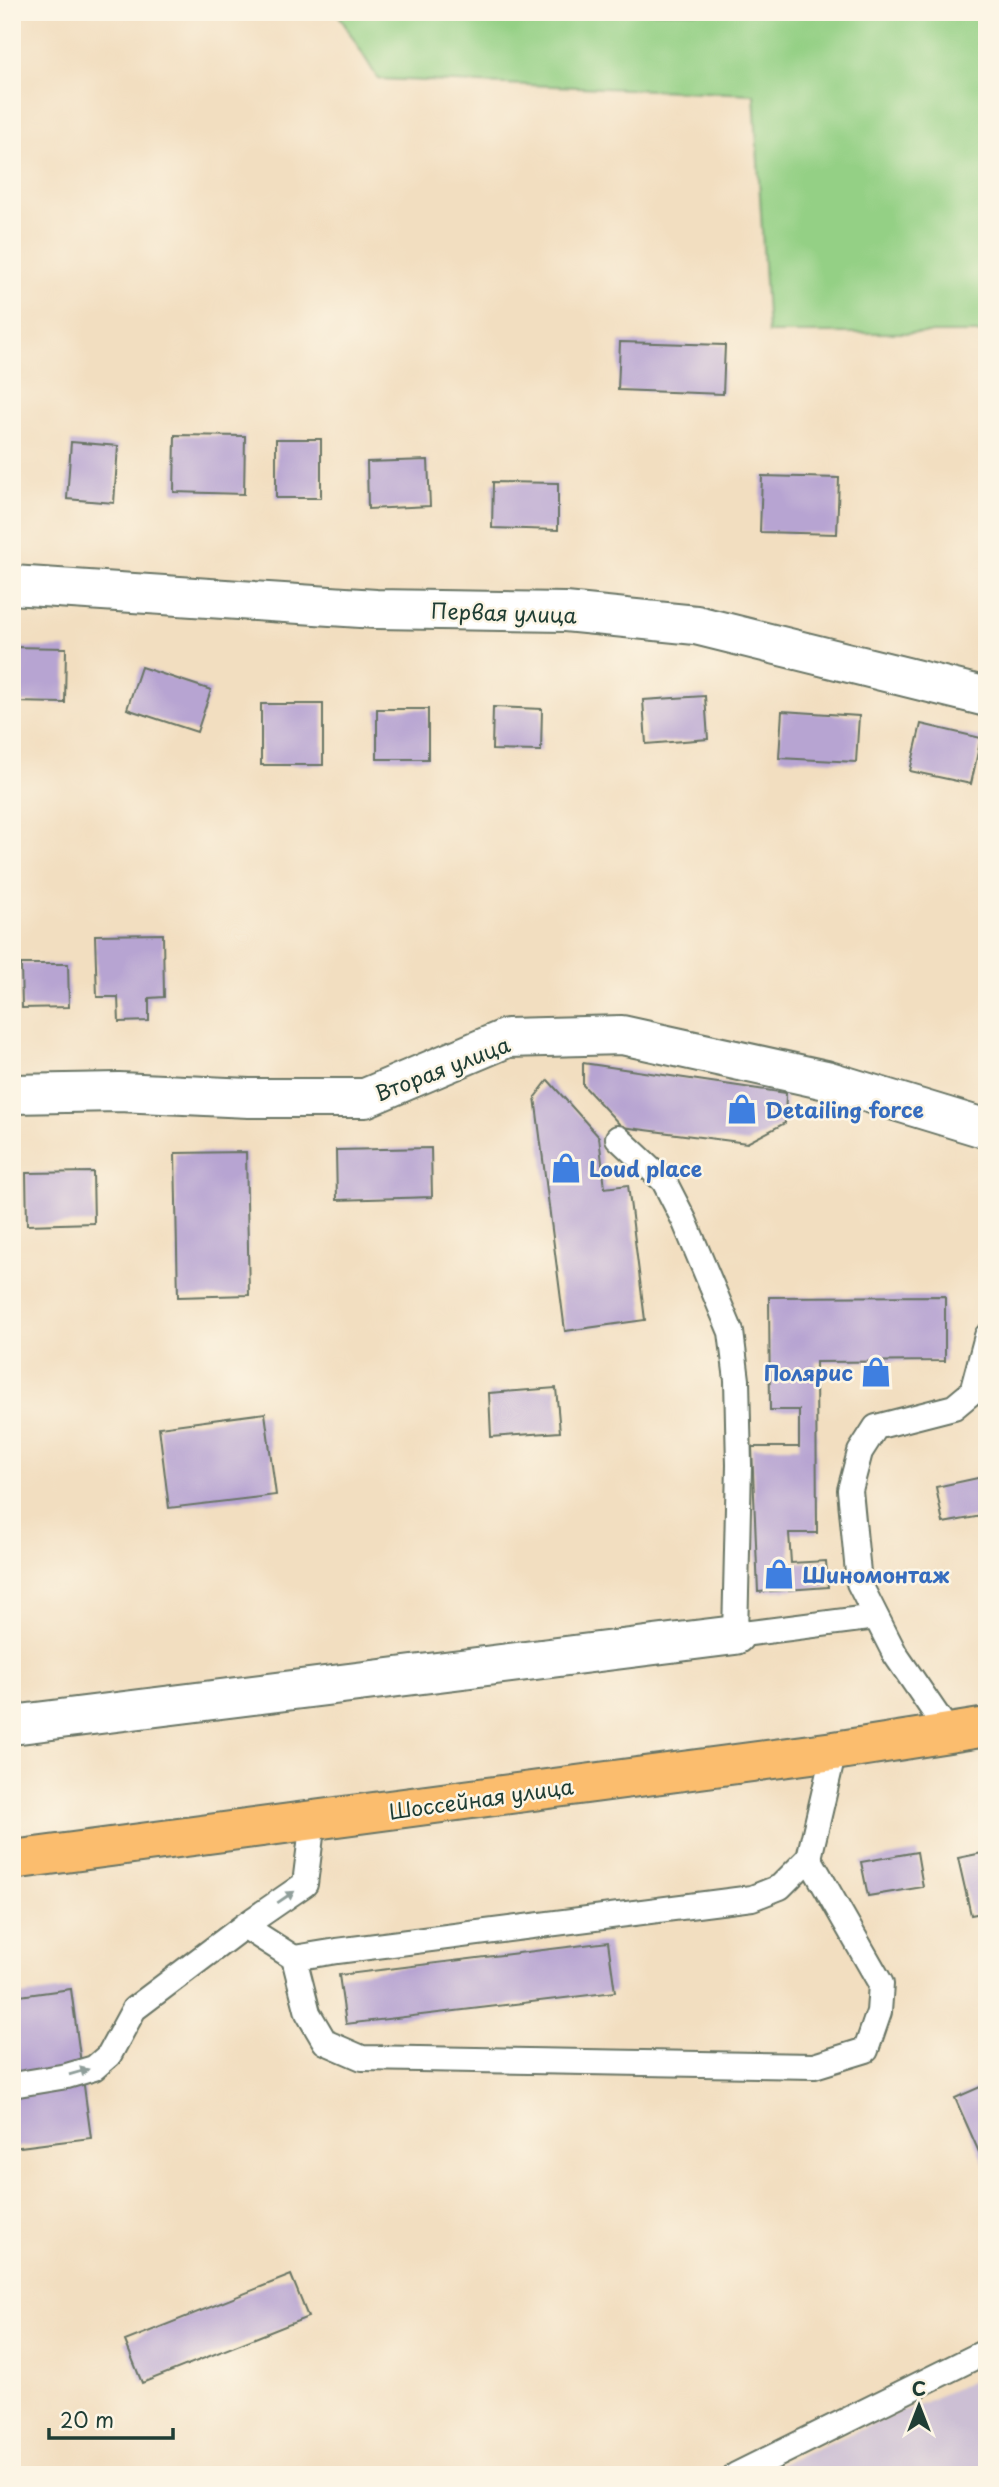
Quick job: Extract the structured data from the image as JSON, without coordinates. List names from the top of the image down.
{
  "streets": {
    "main road": ["Шоссейная улица"],
    "street": ["Первая улица", "Вторая улица"]
  },
  "places": {
    "shop": [
      "Detailing force",
      "Loud place",
      "Полярис",
      "Шиномонтаж"
    ]
  },
  "scale_bar": "20 m",
  "north": "top"
}
